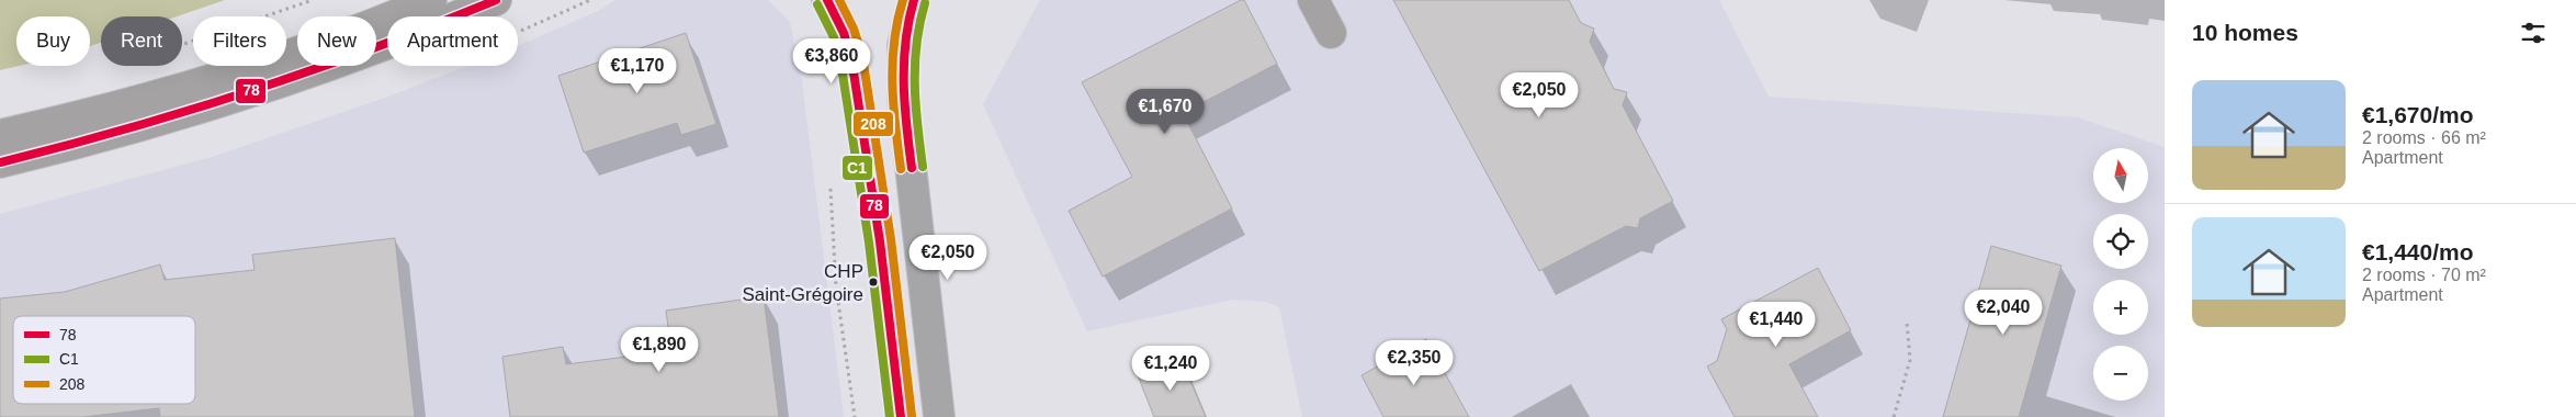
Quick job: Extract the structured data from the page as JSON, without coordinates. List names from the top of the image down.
{
  "places": ["CHP Saint-Grégoire"],
  "lines": ["transit line 78", "transit line 208", "transit line C1"],
  "legend": ["78", "C1", "208"],
  "north": "top",
  "page": {
    "heading": "10 homes",
    "chip": [
      "Buy",
      "Rent",
      "Filters",
      "New",
      "Apartment"
    ],
    "price": [
      "€3,860",
      "€1,170",
      "€2,050",
      "€1,670",
      "€2,050",
      "€2,040",
      "€1,440",
      "€1,890",
      "€2,350",
      "€1,240"
    ],
    "list": [
      {
        "name": "€1,670/mo",
        "note": "2 rooms · 66 m² · Apartment"
      },
      {
        "name": "€1,440/mo",
        "note": "2 rooms · 70 m² · Apartment"
      }
    ],
    "map_buttons": ["+", "−"]
  }
}
